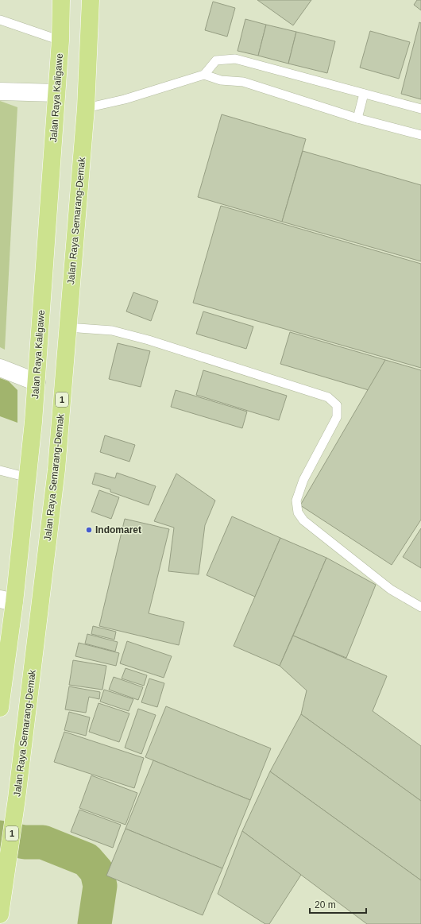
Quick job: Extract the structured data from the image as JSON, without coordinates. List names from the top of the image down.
{
  "streets": {
    "highway": ["Jalan Raya Kaligawe", "Jalan Raya Semarang-Demak", "1"]
  },
  "places": ["Indomaret"],
  "scale_bar": "20 m"
}
